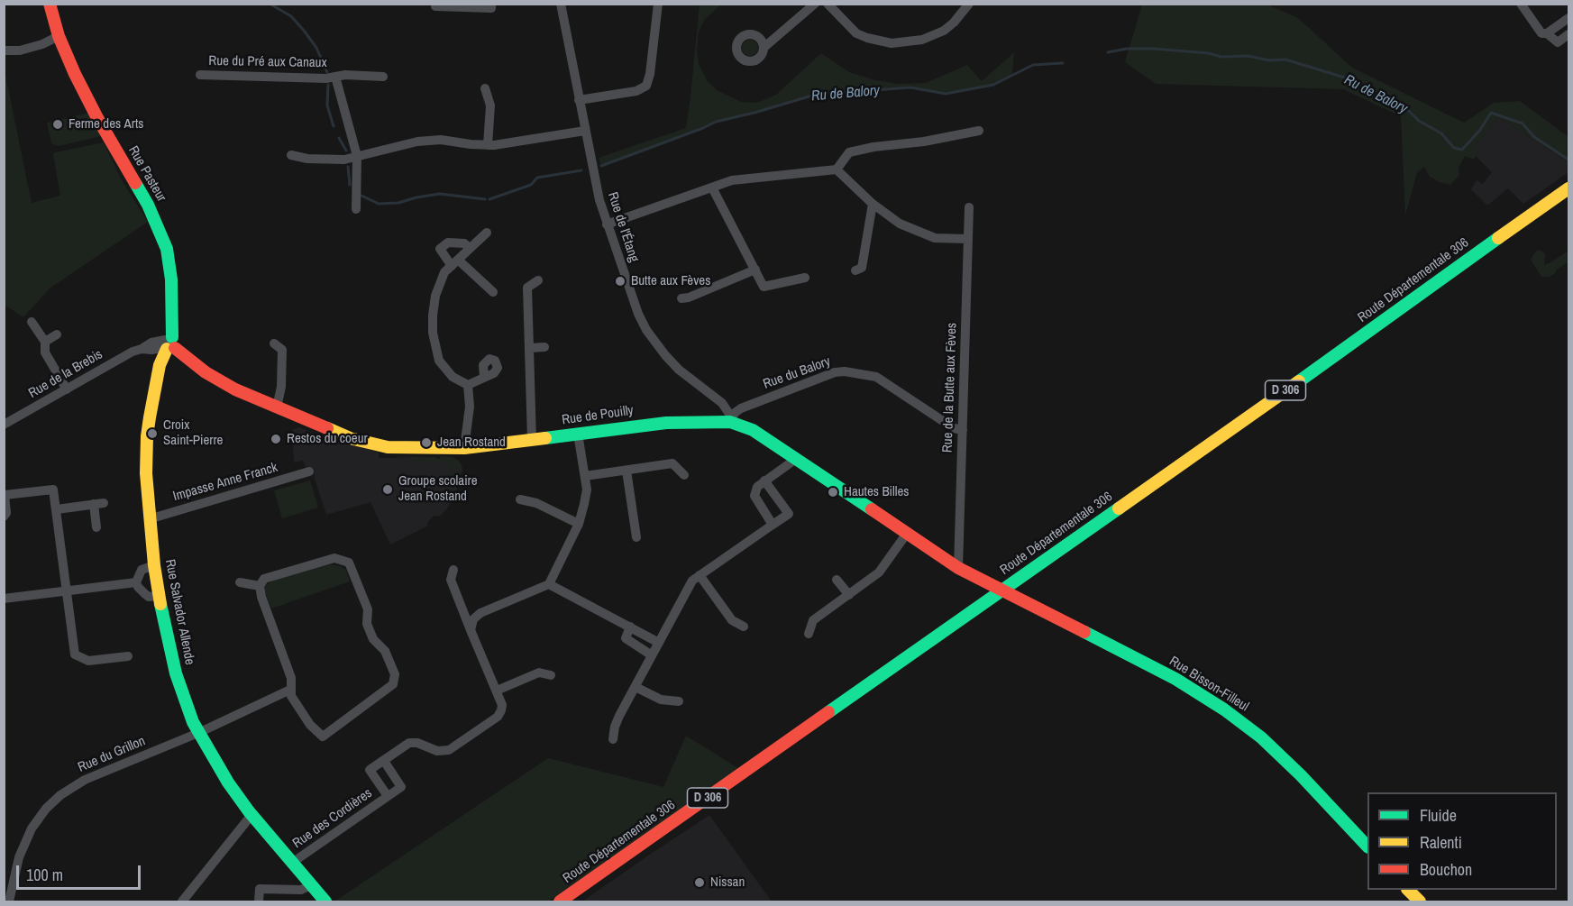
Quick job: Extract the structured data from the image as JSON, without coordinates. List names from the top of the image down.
{
  "streets": {
    "street": [
      "Rue du Pré aux Canaux",
      "Rue Pasteur",
      "Rue de l'Étang",
      "Route Départementale 306",
      "Rue du Balory",
      "Rue de la Brebis",
      "Rue de la Butte aux Fèves",
      "D 306",
      "Rue de Pouilly",
      "Impasse Anne Franck",
      "Rue Salvador Allende",
      "Rue Bisson-Filleul",
      "Rue du Grillon",
      "Rue des Cordières"
    ]
  },
  "crossings": [
    ["Rue Pasteur", "Rue de la Brebis"],
    ["Rue Pasteur", "Rue de Pouilly"],
    ["Rue Pasteur", "Rue Salvador Allende"],
    ["Rue de l'Étang", "Rue du Balory"],
    ["Rue de l'Étang", "Rue de Pouilly"],
    ["Route Départementale 306", "Rue de Pouilly"],
    ["Route Départementale 306", "Rue Bisson-Filleul"],
    ["Rue du Balory", "Rue de la Butte aux Fèves"],
    ["Rue du Balory", "Rue de Pouilly"],
    ["Rue de la Brebis", "Rue de Pouilly"],
    ["Rue de la Brebis", "Rue Salvador Allende"],
    ["Rue de la Butte aux Fèves", "Rue de Pouilly"],
    ["Rue de Pouilly", "Rue Salvador Allende"],
    ["Rue de Pouilly", "Rue Bisson-Filleul"],
    ["Impasse Anne Franck", "Rue Salvador Allende"],
    ["Rue Salvador Allende", "Rue du Grillon"],
    ["Rue Salvador Allende", "Rue des Cordières"]
  ],
  "water": ["Ru de Balory"],
  "places": [
    "Ferme des Arts",
    "Butte aux Fèves",
    "Croix Saint-Pierre",
    "Restos du coeur",
    "Jean Rostand",
    "Groupe scolaire Jean Rostand",
    "Hautes Billes",
    "Nissan"
  ],
  "legend": ["Fluide", "Ralenti", "Bouchon"],
  "scale_bar": "100 m"
}
